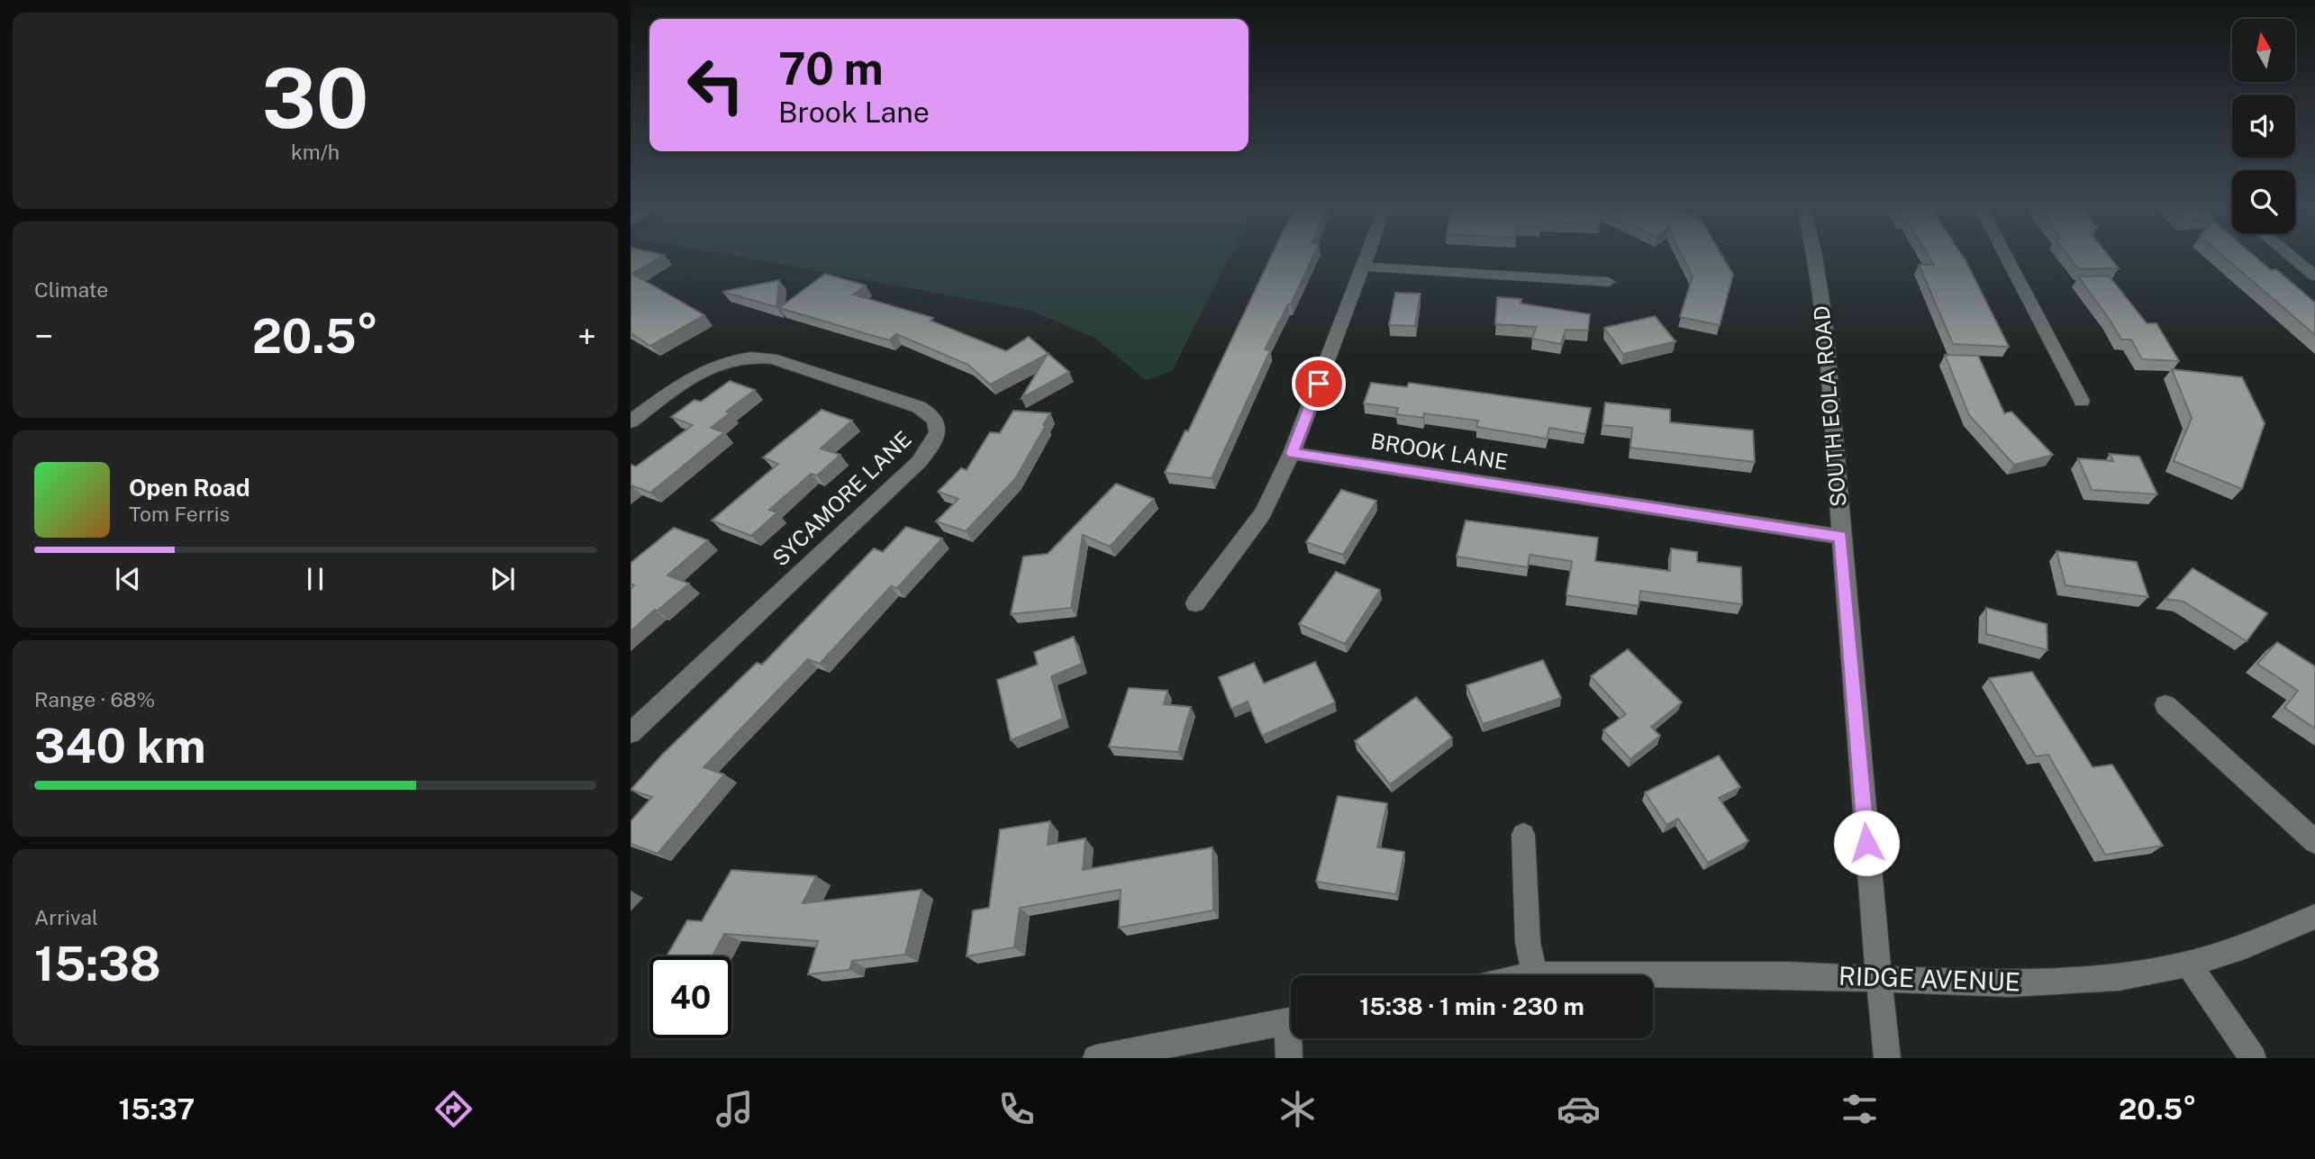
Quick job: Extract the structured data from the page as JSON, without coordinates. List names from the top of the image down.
{
  "streets": {
    "street": [
      "SOUTH EOLA ROAD",
      "BROOK LANE",
      "SYCAMORE LANE",
      "RIDGE AVENUE"
    ]
  },
  "crossings": [
    ["SOUTH EOLA ROAD", "BROOK LANE"],
    ["SOUTH EOLA ROAD", "RIDGE AVENUE"]
  ],
  "north": "top",
  "page": {
    "tile": [
      ["30", "km/h"],
      "Climate",
      ["Range · 68%", "340 km"],
      ["Arrival", "15:38"]
    ],
    "turn": ["70 m", "Brook Lane"],
    "heat": ["−", "20.5°", "+"],
    "song": ["Open Road", "Tom Ferris"],
    "limit": "40",
    "trip": "15:38 · 1 min · 230 m",
    "tabs": ["15:37", "20.5°"]
  }
}
